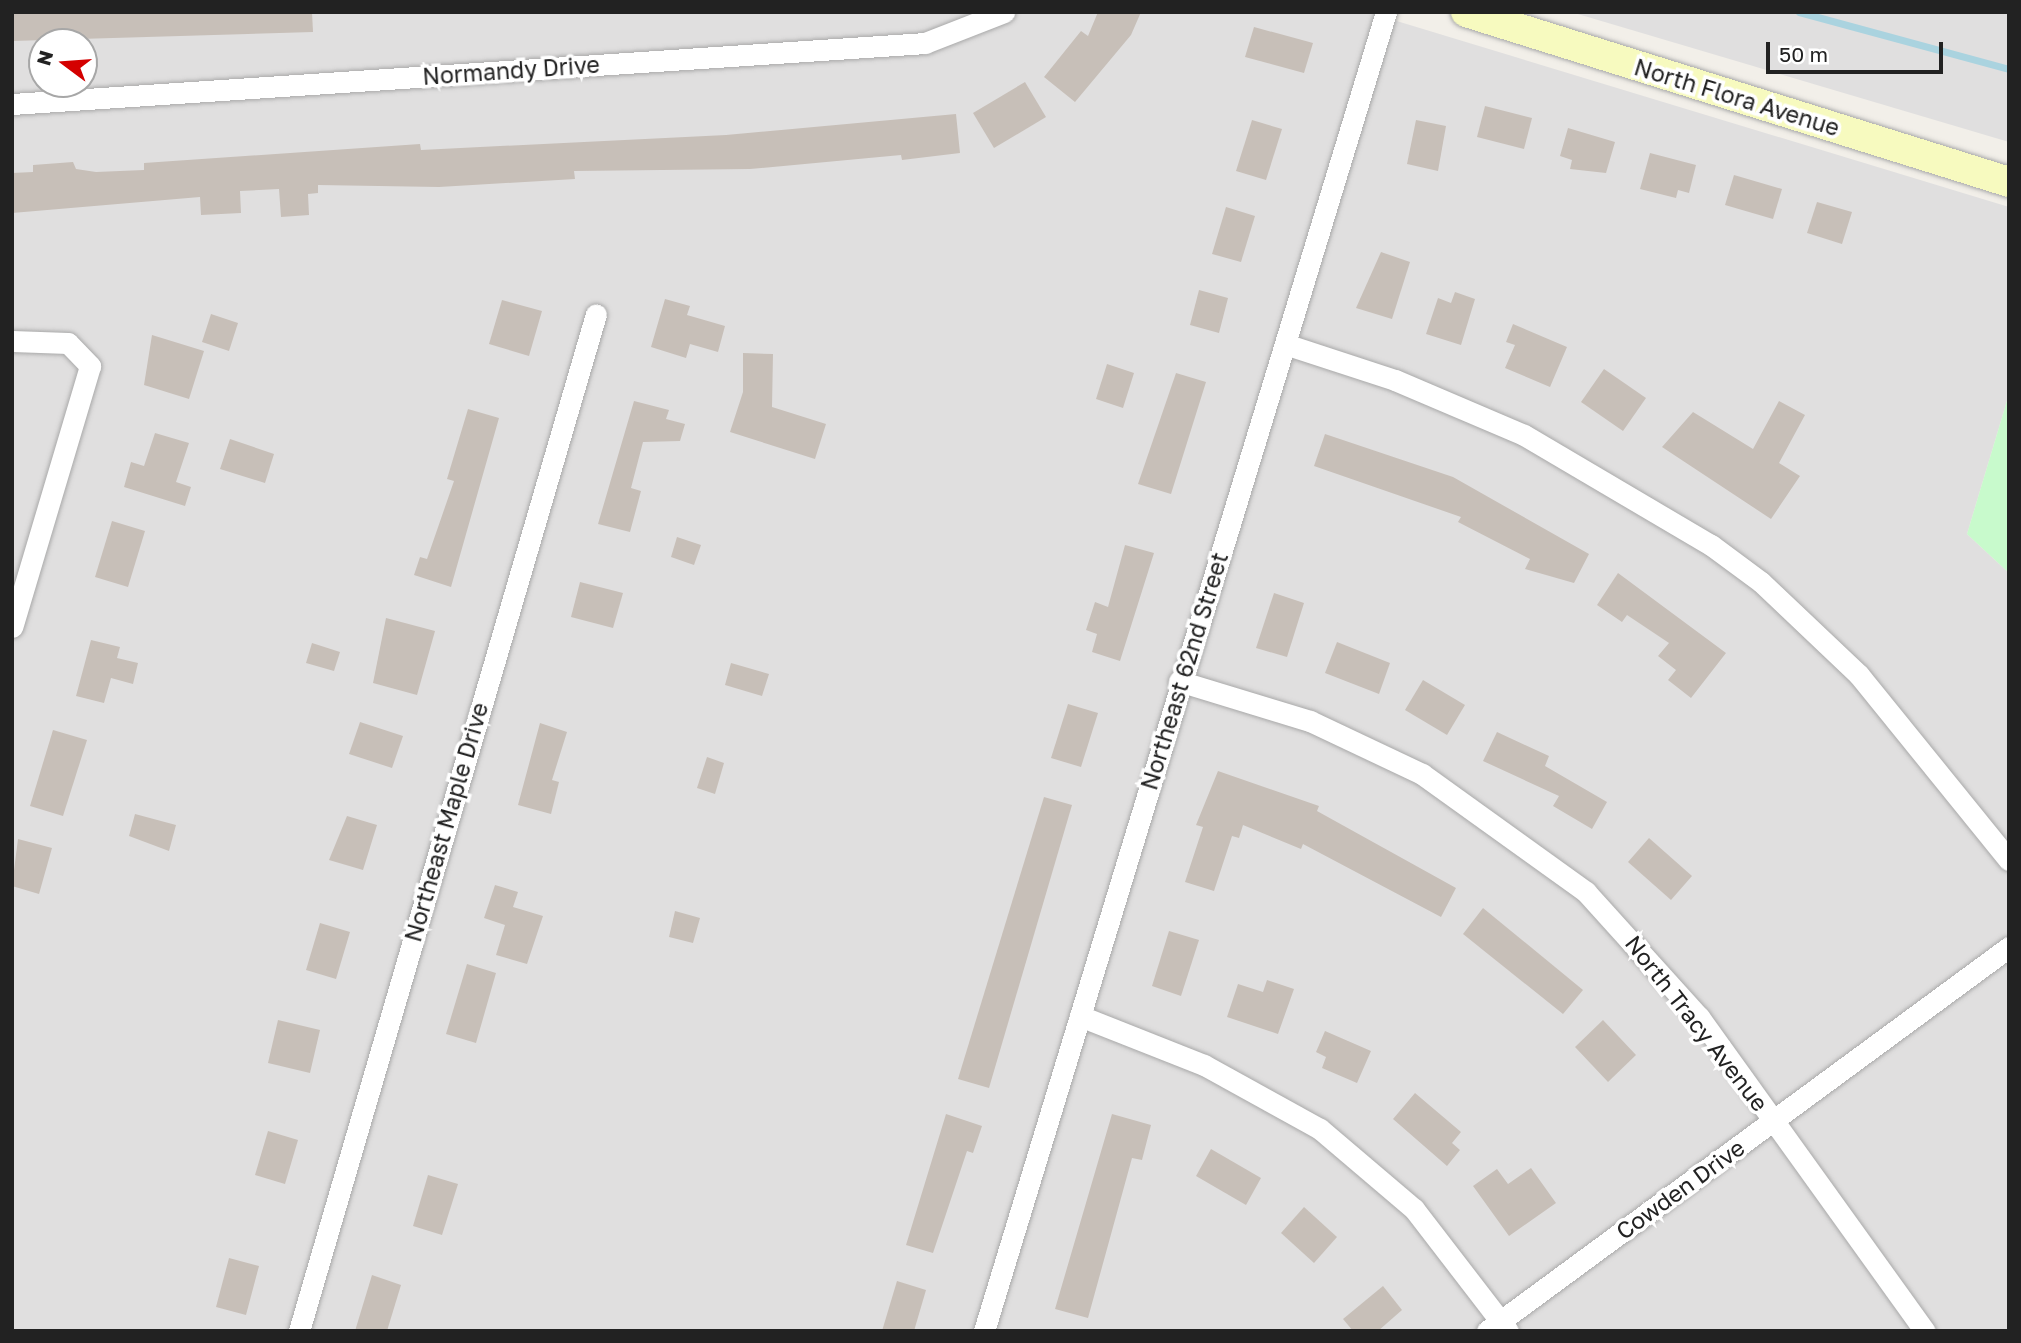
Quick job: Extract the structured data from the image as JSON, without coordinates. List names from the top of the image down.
{
  "streets": {
    "street": [
      "Normandy Drive",
      "North Flora Avenue",
      "Northeast 62nd Street",
      "Northeast Maple Drive",
      "North Tracy Avenue",
      "Cowden Drive"
    ]
  },
  "crossings": [
    ["Northeast 62nd Street", "North Tracy Avenue"],
    ["North Tracy Avenue", "Cowden Drive"]
  ],
  "scale_bar": "50 m",
  "north": "left"
}
